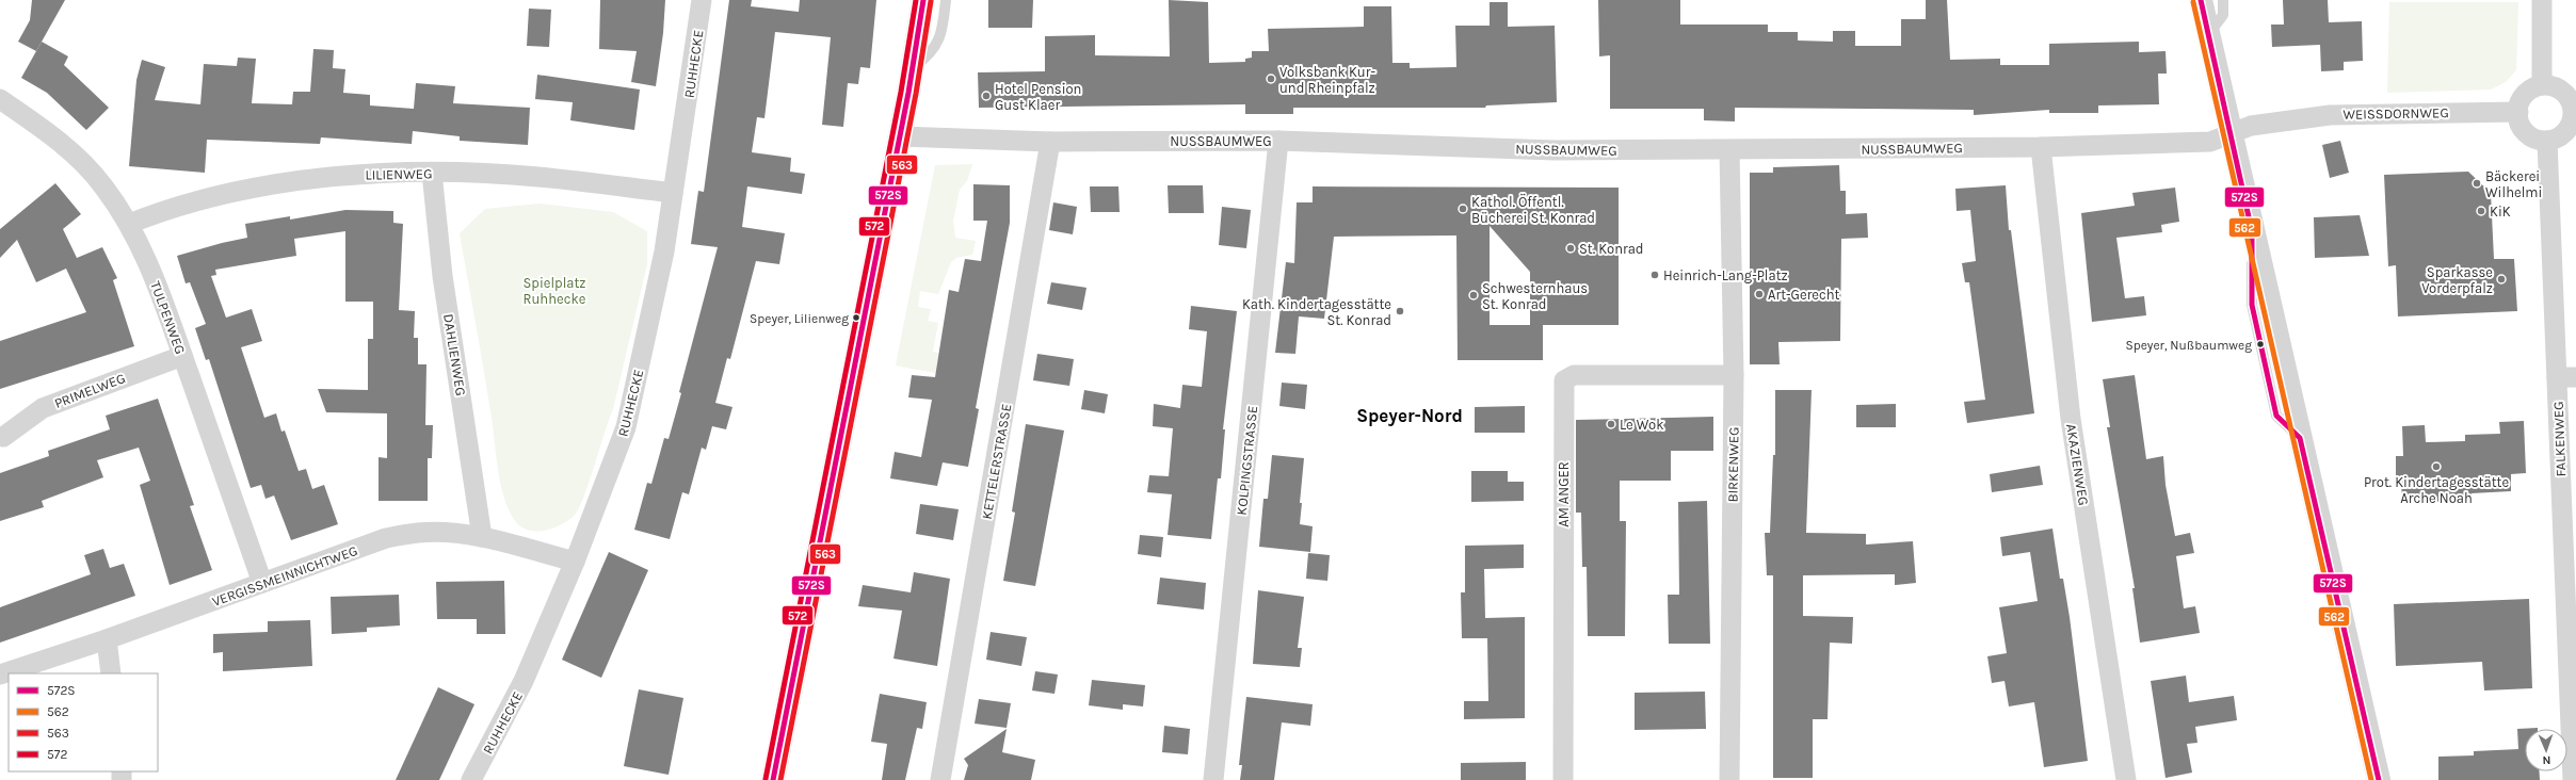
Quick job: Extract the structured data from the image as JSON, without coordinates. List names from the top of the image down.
{
  "streets": {
    "street": [
      "RUHHECKE",
      "WEISSDORNWEG",
      "NUSSBAUMWEG",
      "LILIENWEG",
      "TULPENWEG",
      "DAHLIENWEG",
      "PRIMELWEG",
      "FALKENWEG",
      "KOLPINGSTRASSE",
      "KETTELERSTRASSE",
      "BIRKENWEG",
      "AKAZIENWEG",
      "AM ANGER",
      "VERGISSMEINNICHTWEG"
    ]
  },
  "crossings": [
    ["RUHHECKE", "LILIENWEG"],
    ["RUHHECKE", "VERGISSMEINNICHTWEG"],
    ["WEISSDORNWEG", "NUSSBAUMWEG"],
    ["WEISSDORNWEG", "FALKENWEG"],
    ["NUSSBAUMWEG", "KOLPINGSTRASSE"],
    ["NUSSBAUMWEG", "KETTELERSTRASSE"],
    ["NUSSBAUMWEG", "BIRKENWEG"],
    ["NUSSBAUMWEG", "AKAZIENWEG"],
    ["LILIENWEG", "TULPENWEG"],
    ["LILIENWEG", "DAHLIENWEG"],
    ["TULPENWEG", "PRIMELWEG"],
    ["TULPENWEG", "VERGISSMEINNICHTWEG"],
    ["DAHLIENWEG", "VERGISSMEINNICHTWEG"],
    ["BIRKENWEG", "AM ANGER"]
  ],
  "districts": ["Speyer-Nord"],
  "parks": ["Spielplatz Ruhhecke"],
  "places": [
    "Volksbank Kur- und Rheinpfalz",
    "Hotel Pension Gust Klaer",
    "Bäckerei Wilhelmi",
    "Kathol. Öffentl. Bücherei St. Konrad",
    "KiK",
    "St. Konrad",
    "Heinrich-Lang-Platz",
    "Sparkasse Vorderpfalz",
    "Art-Gerecht",
    "Schwesternhaus St. Konrad",
    "Kath. Kindertagesstätte St. Konrad",
    "Speyer, Lilienweg",
    "Speyer, Nußbaumweg",
    "Le Wok",
    "Prot. Kindertagesstätte Arche Noah"
  ],
  "lines": [
    "transit line 572S",
    "transit line 572",
    "transit line 563",
    "transit line 562"
  ],
  "legend": [
    "572S",
    "562",
    "563",
    "572"
  ],
  "north": "bottom"
}
